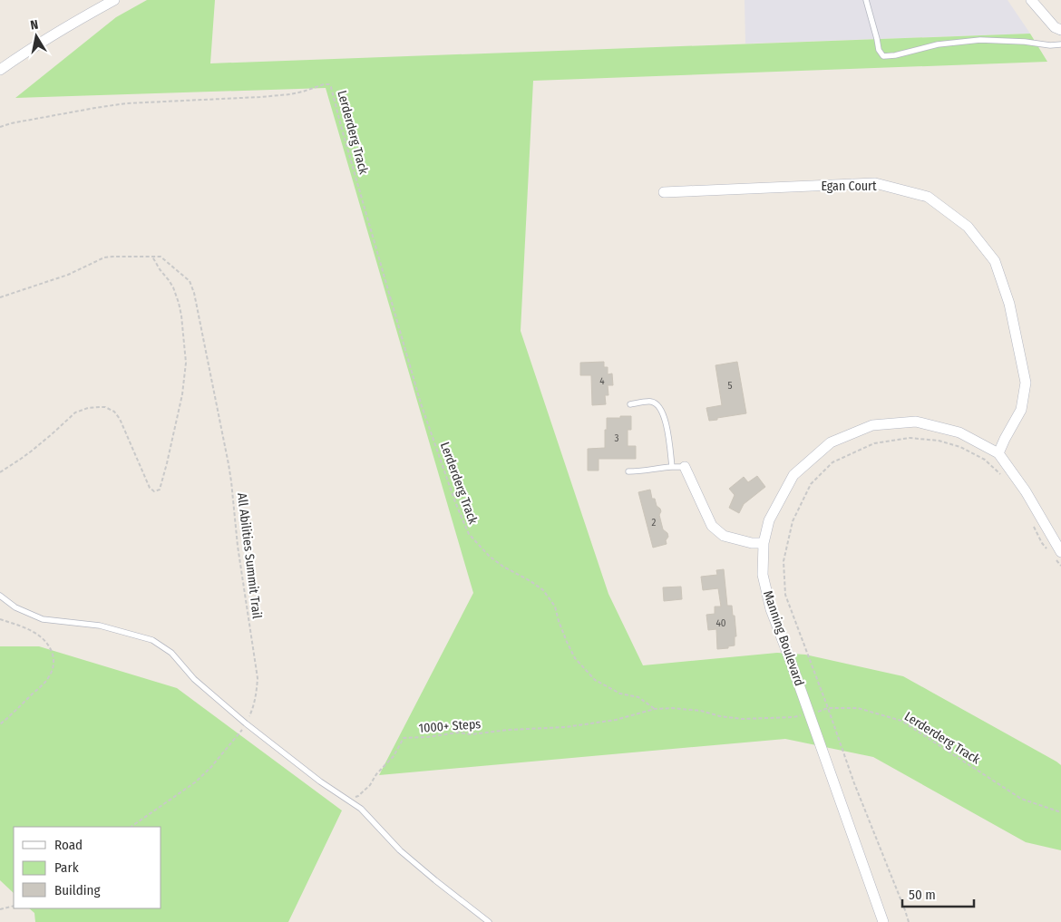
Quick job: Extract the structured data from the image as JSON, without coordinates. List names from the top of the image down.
{
  "streets": {
    "street": ["Egan Court", "Manning Boulevard"],
    "path": ["Lerderderg Track", "All Abilities Summit Trail", "1000+ Steps"]
  },
  "crossings": [
    ["Lerderderg Track", "Manning Boulevard"],
    ["Lerderderg Track", "1000+ Steps"],
    ["Egan Court", "Manning Boulevard"]
  ],
  "house_numbers": [
    "4",
    "5",
    "3",
    "2",
    "40"
  ],
  "legend": ["Road", "Park", "Building"],
  "scale_bar": "50 m",
  "north": "top"
}
